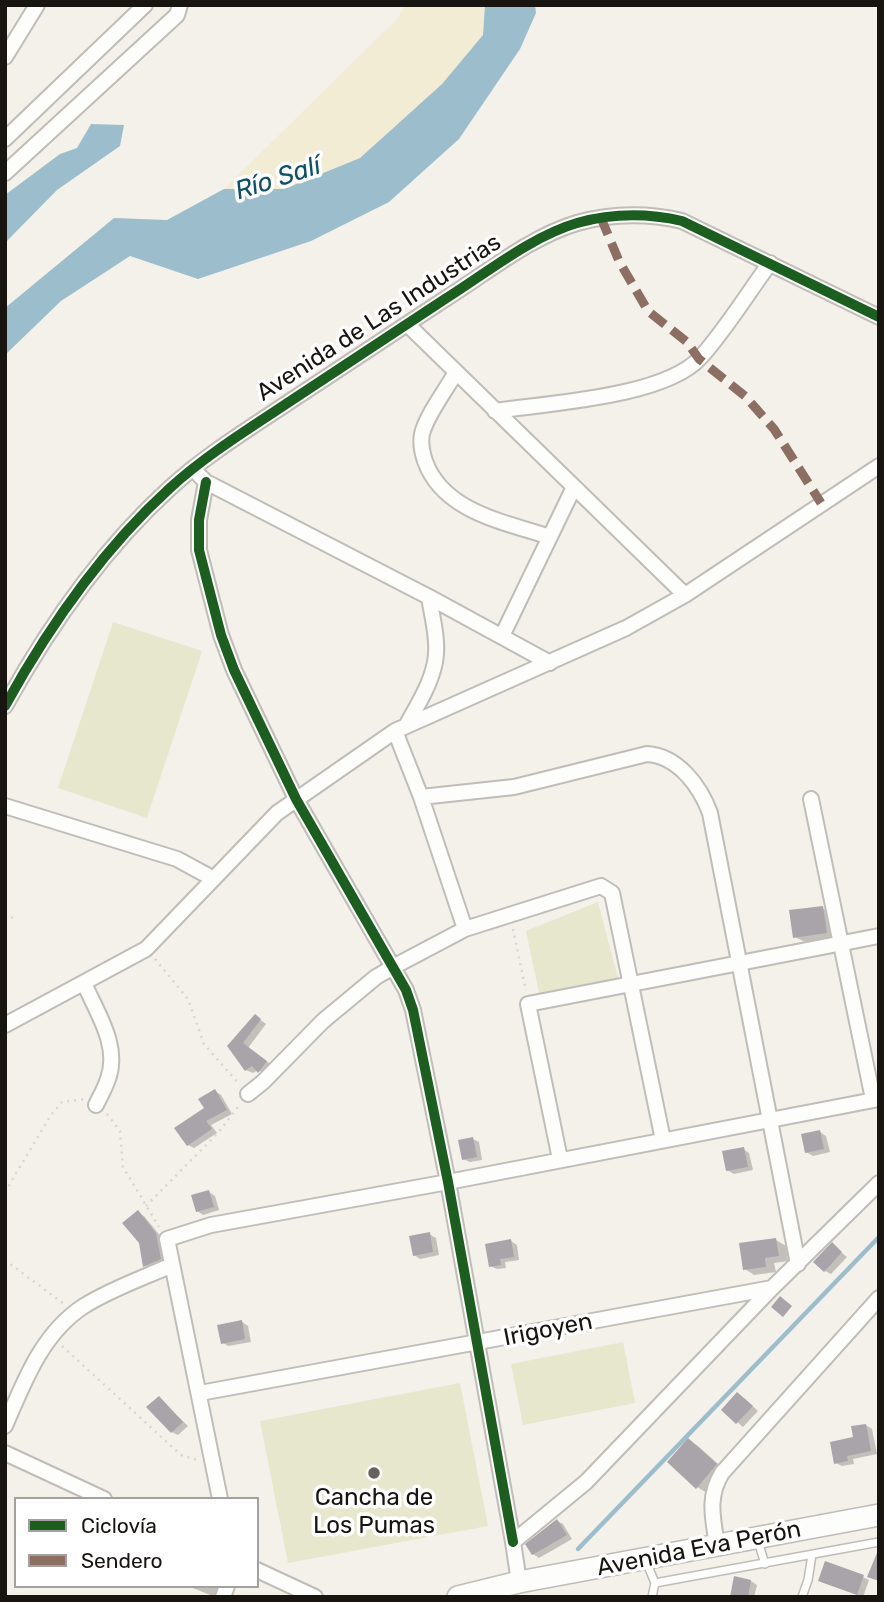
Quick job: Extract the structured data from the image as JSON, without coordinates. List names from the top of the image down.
{
  "streets": {
    "main road": ["Avenida Eva Perón"],
    "street": ["Avenida de Las Industrias", "Irigoyen"]
  },
  "water": ["Río Salí"],
  "places": ["Cancha de Los Pumas"],
  "legend": ["Ciclovía", "Sendero"]
}
